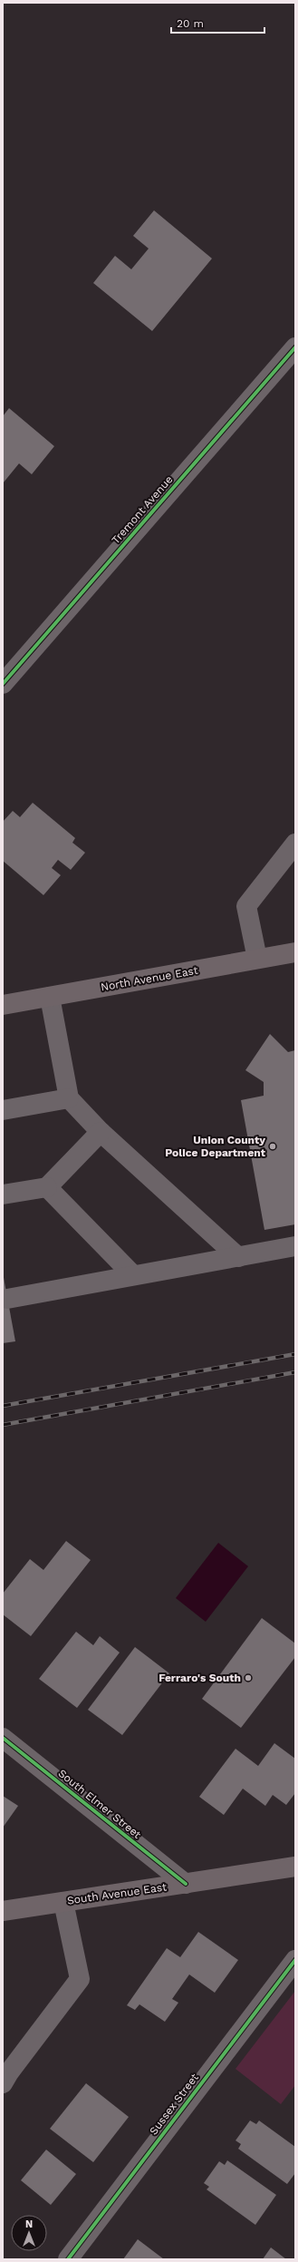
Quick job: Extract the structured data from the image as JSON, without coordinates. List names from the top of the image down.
{
  "streets": {
    "main road": ["North Avenue East", "South Avenue East"],
    "street": ["Tremont Avenue", "South Elmer Street", "Sussex Street"]
  },
  "crossings": [
    ["South Elmer Street", "South Avenue East"]
  ],
  "places": ["Union County Police Department", "Ferraro's South"],
  "scale_bar": "20 m",
  "north": "top"
}
